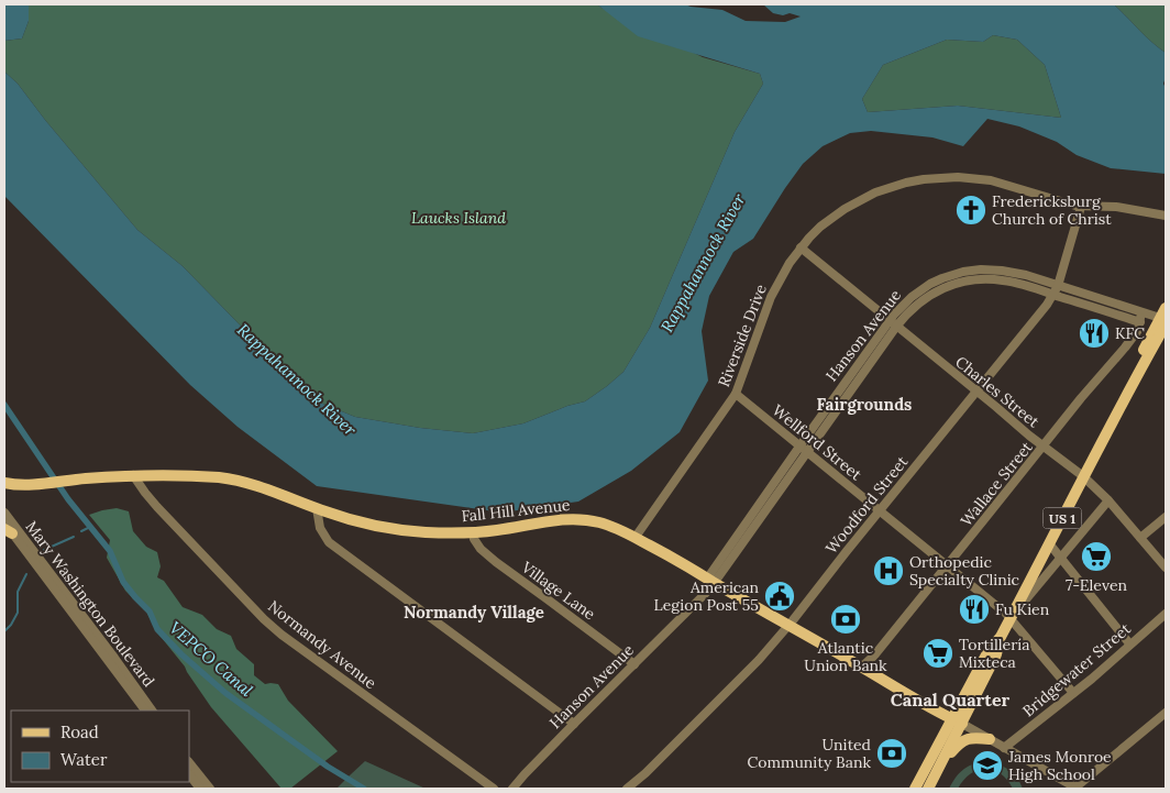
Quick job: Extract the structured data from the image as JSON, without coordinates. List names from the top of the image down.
{
  "streets": {
    "main road": ["Fall Hill Avenue", "US 1"],
    "street": [
      "Riverside Drive",
      "Hanson Avenue",
      "Charles Street",
      "Wellford Street",
      "Wallace Street",
      "Woodford Street",
      "Village Lane",
      "Mary Washington Boulevard",
      "Normandy Avenue",
      "Bridgewater Street"
    ]
  },
  "crossings": [
    ["Riverside Drive", "Charles Street"],
    ["Riverside Drive", "Wellford Street"],
    ["Riverside Drive", "Woodford Street"],
    ["Riverside Drive", "Fall Hill Avenue"],
    ["Hanson Avenue", "Charles Street"],
    ["Hanson Avenue", "Wellford Street"],
    ["Hanson Avenue", "Wallace Street"],
    ["Hanson Avenue", "Woodford Street"],
    ["Hanson Avenue", "Fall Hill Avenue"],
    ["Hanson Avenue", "US 1"],
    ["Hanson Avenue", "Village Lane"],
    ["Charles Street", "Wallace Street"],
    ["Charles Street", "Woodford Street"],
    ["Charles Street", "US 1"],
    ["Wellford Street", "Wallace Street"],
    ["Wellford Street", "Woodford Street"],
    ["Wellford Street", "US 1"],
    ["Wellford Street", "Bridgewater Street"],
    ["Wallace Street", "Fall Hill Avenue"],
    ["Woodford Street", "Fall Hill Avenue"],
    ["Fall Hill Avenue", "US 1"],
    ["Fall Hill Avenue", "Village Lane"],
    ["Fall Hill Avenue", "Normandy Avenue"],
    ["Fall Hill Avenue", "Bridgewater Street"]
  ],
  "districts": ["Fairgrounds", "Normandy Village", "Canal Quarter"],
  "water": ["Rappahannock River", "VEPCO Canal"],
  "parks": ["Laucks Island"],
  "places": {
    "church": ["Fredericksburg Church of Christ"],
    "restaurant": ["KFC", "Fu Kien"],
    "supermarket": ["7-Eleven", "Tortillería Mixteca"],
    "hospital": ["Orthopedic Specialty Clinic"],
    "public building": ["American Legion Post 55"],
    "bank": ["Atlantic Union Bank", "United Community Bank"],
    "school or university": ["James Monroe High School"]
  },
  "legend": ["Road", "Water"]
}
